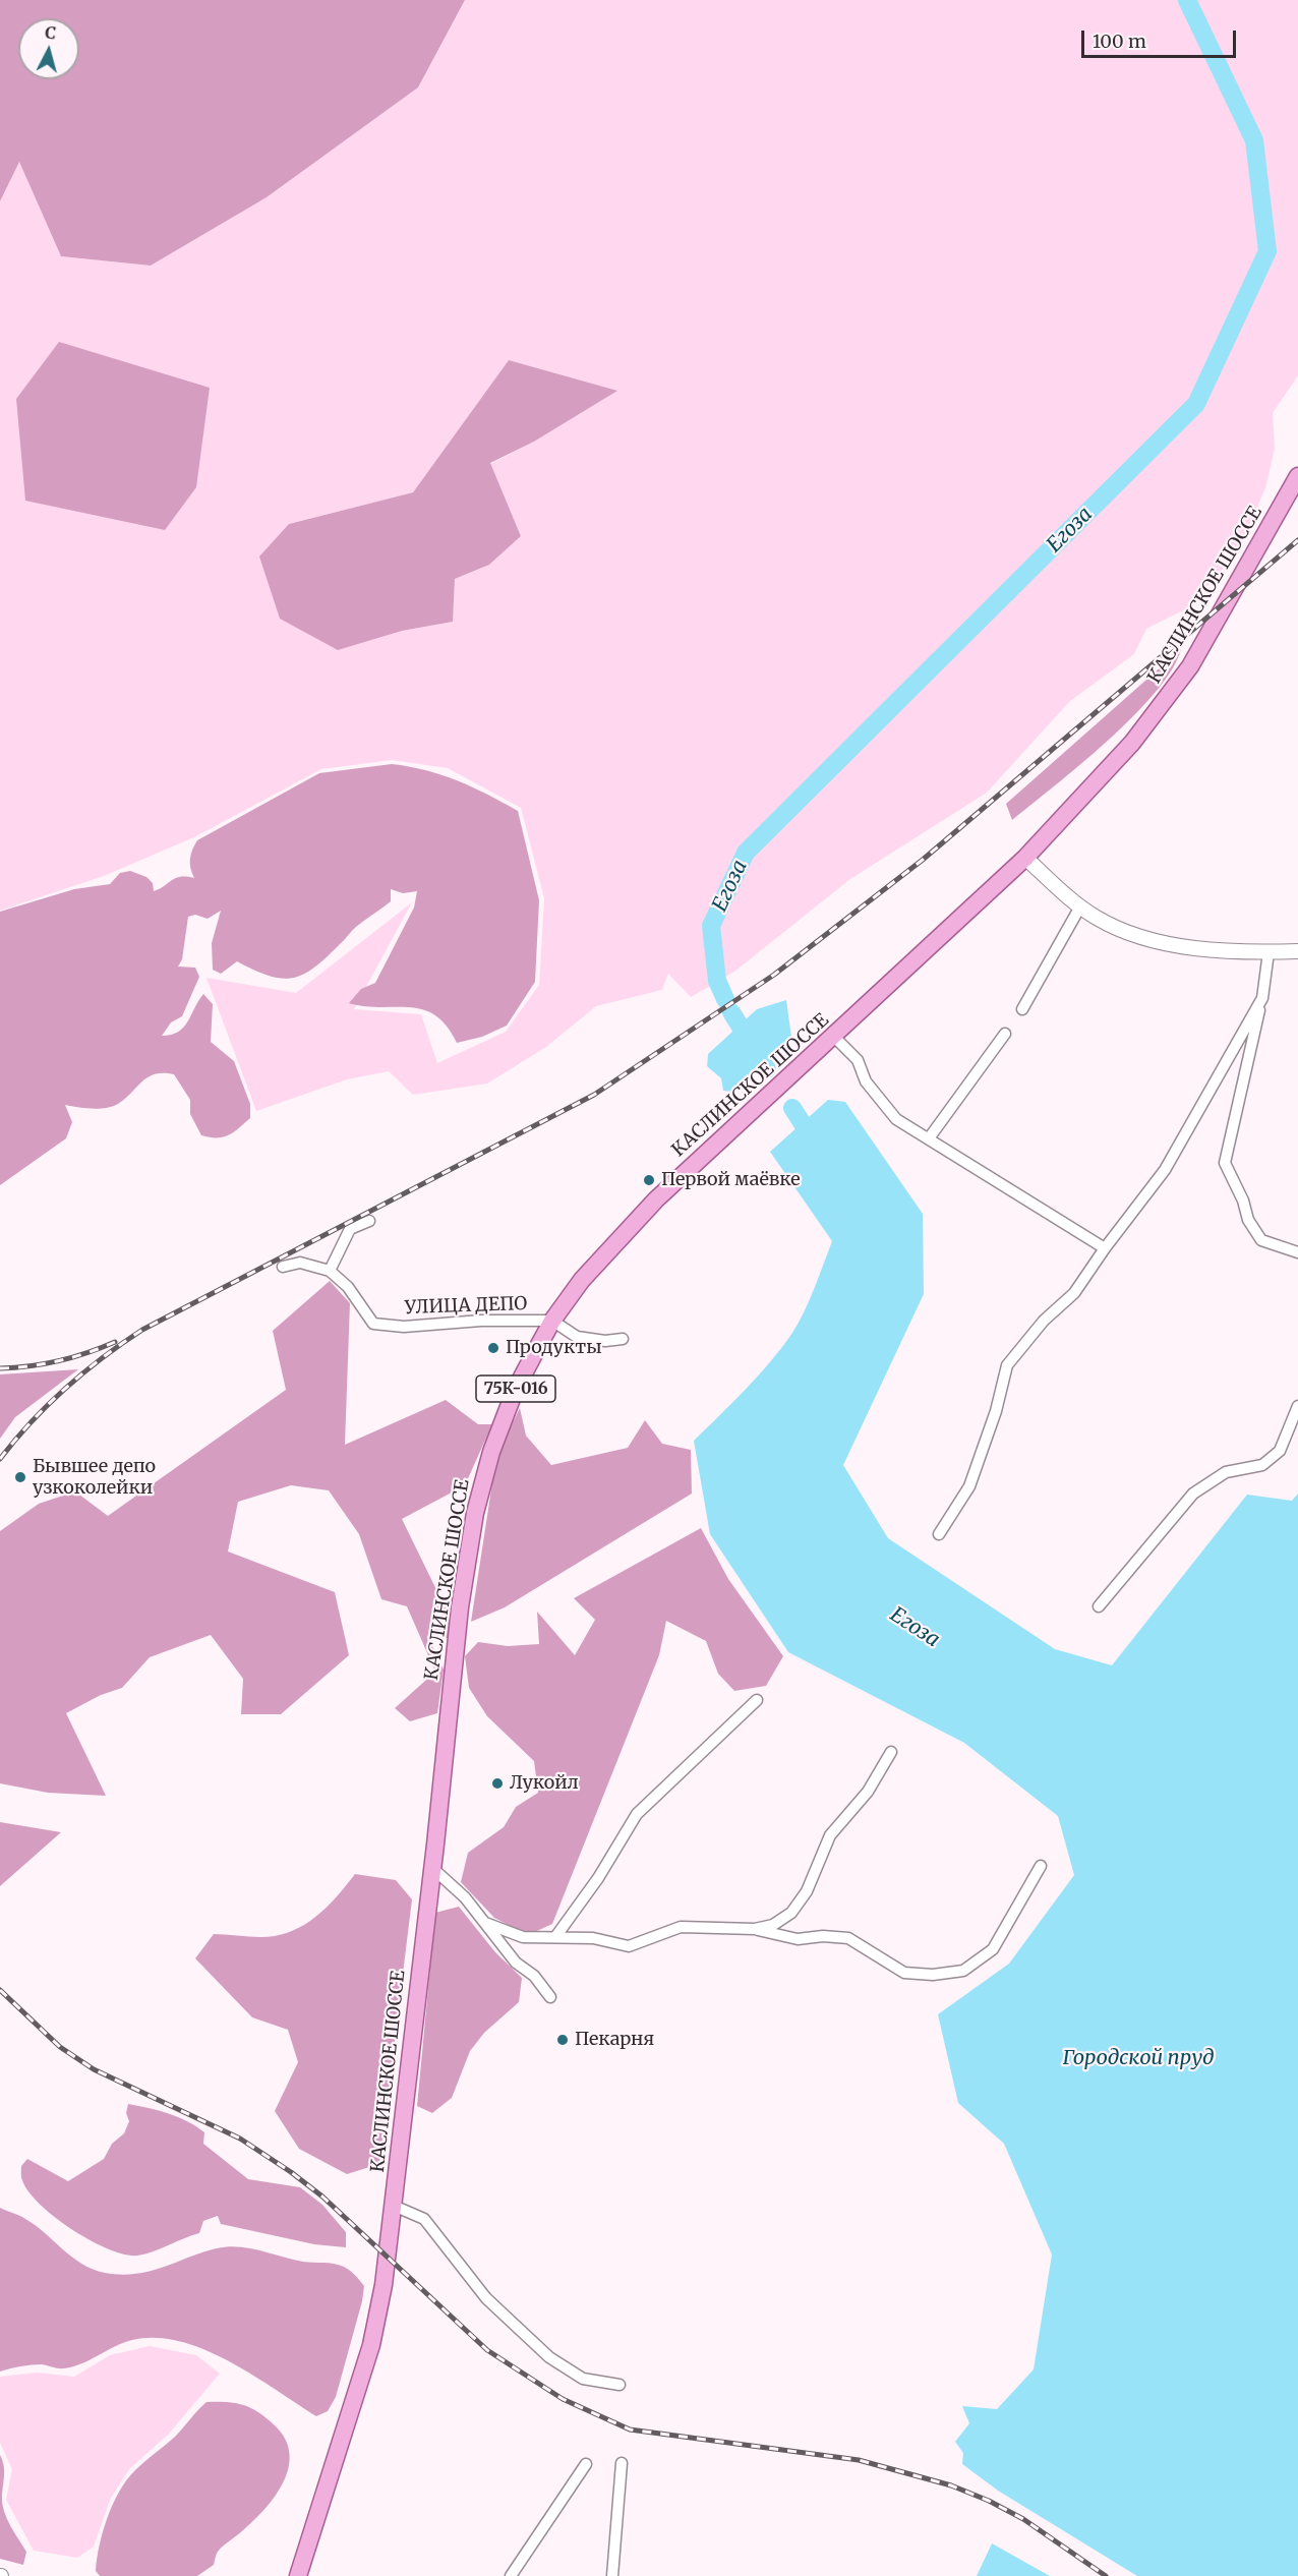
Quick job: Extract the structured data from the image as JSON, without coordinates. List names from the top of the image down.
{
  "streets": {
    "main road": ["КАСЛИНСКОЕ ШОССЕ", "75К-016"],
    "street": ["УЛИЦА ДЕПО"]
  },
  "crossings": [
    ["КАСЛИНСКОЕ ШОССЕ", "УЛИЦА ДЕПО"]
  ],
  "water": ["Егоза", "Городской пруд"],
  "places": [
    "Первой маёвке",
    "Продукты",
    "Бывшее депо узкоколейки",
    "Лукойл",
    "Пекарня"
  ],
  "scale_bar": "100 m",
  "north": "top"
}
